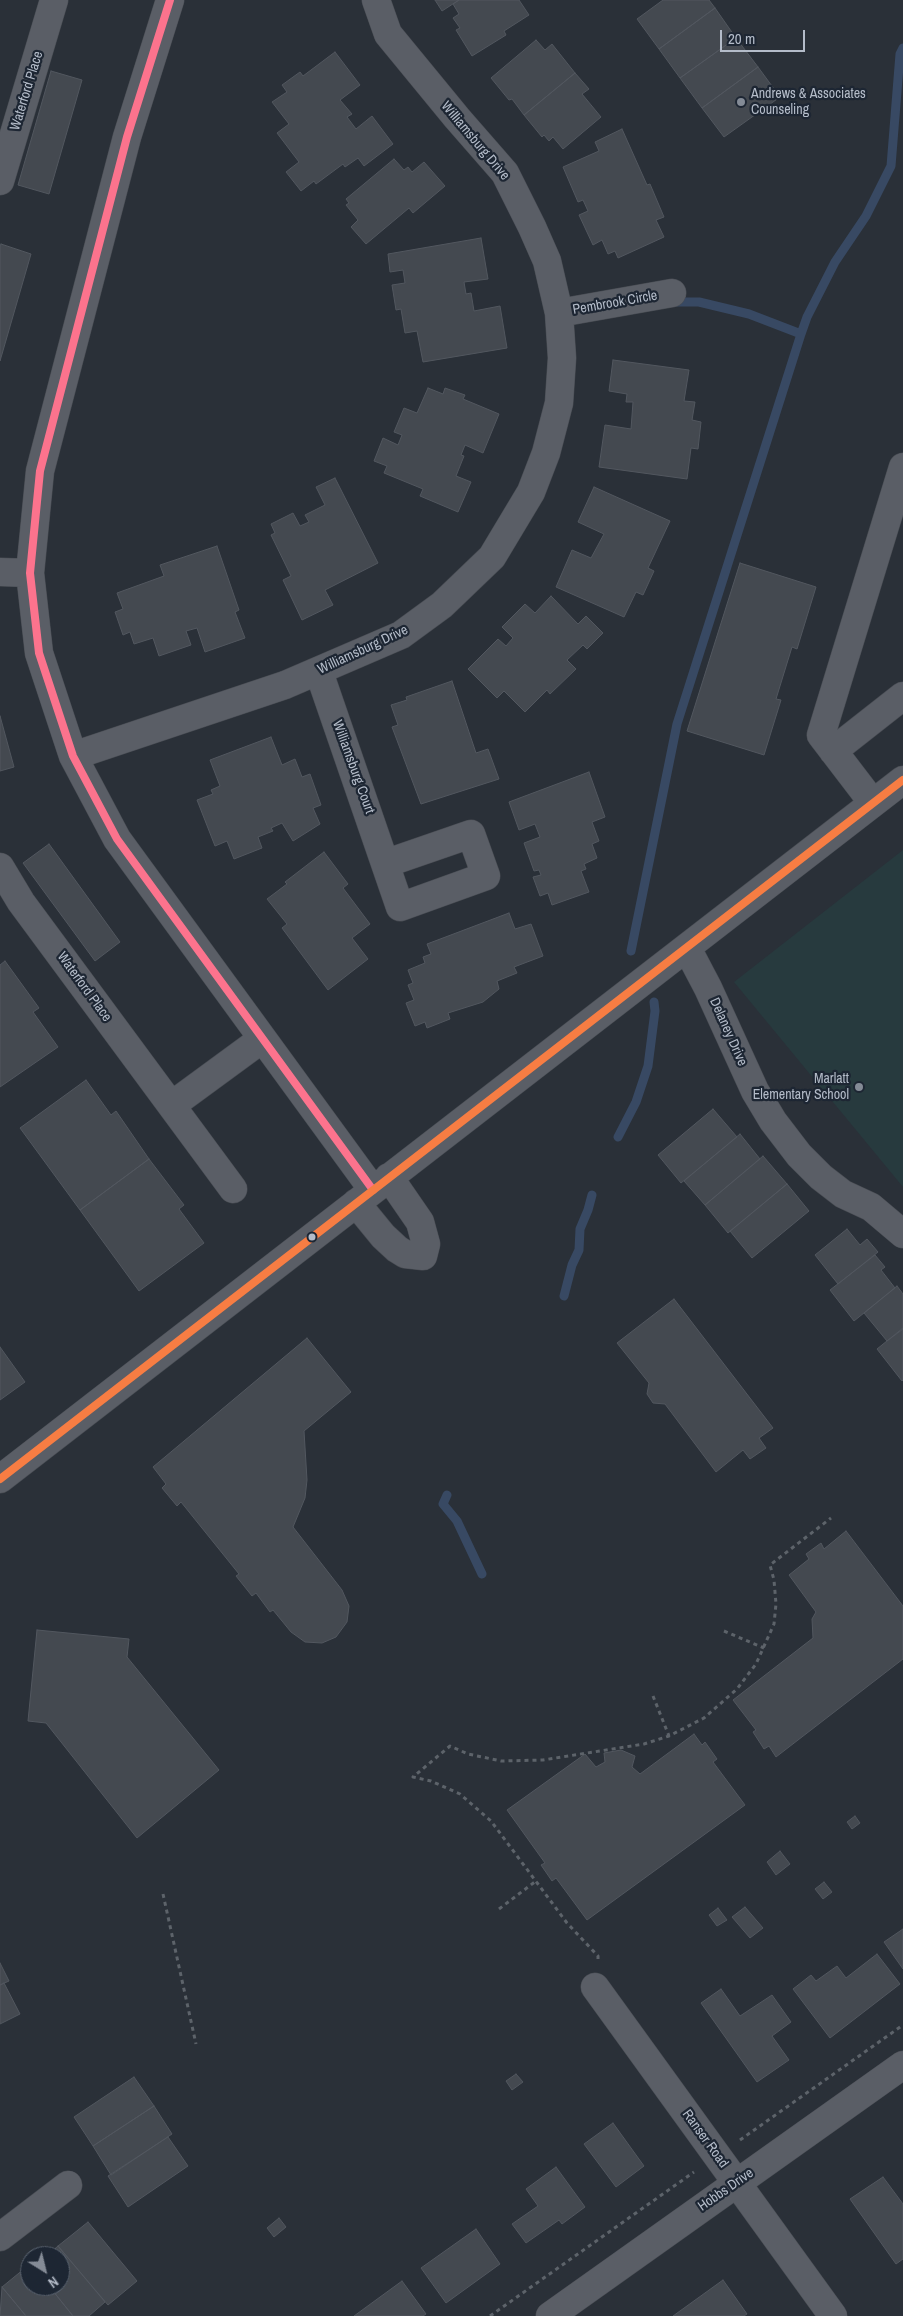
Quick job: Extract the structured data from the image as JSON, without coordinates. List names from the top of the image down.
{
  "streets": {
    "street": [
      "Waterford Place",
      "Williamsburg Drive",
      "Pembrook Circle",
      "Williamsburg Court",
      "Delaney Drive",
      "Ranser Road",
      "Hobbs Drive"
    ]
  },
  "crossings": [
    ["Williamsburg Drive", "Pembrook Circle"],
    ["Williamsburg Drive", "Williamsburg Court"],
    ["Ranser Road", "Hobbs Drive"]
  ],
  "places": ["Andrews & Associates Counseling", "Marlatt Elementary School"],
  "scale_bar": "20 m",
  "north": "bottom right"
}
